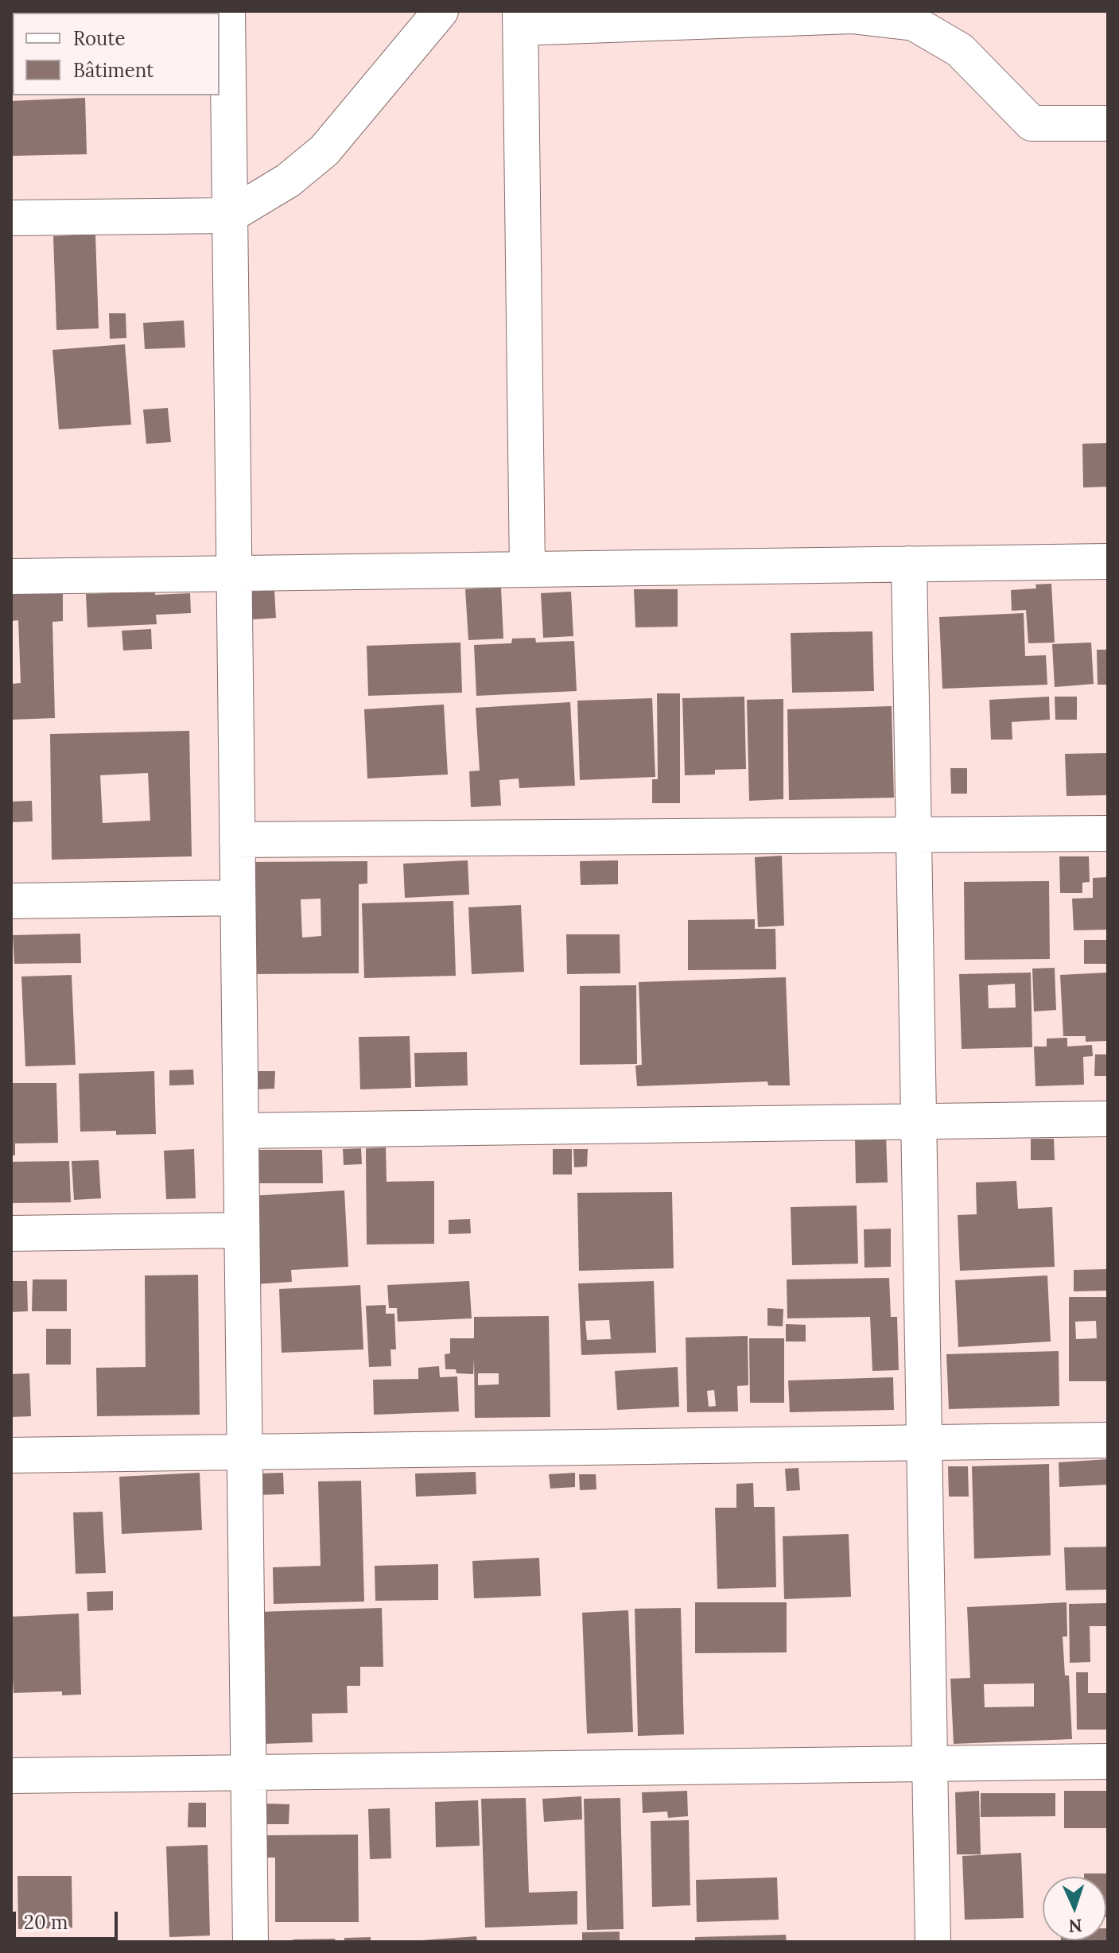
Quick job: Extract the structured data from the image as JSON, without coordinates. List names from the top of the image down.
{
  "legend": ["Route", "Bâtiment"],
  "scale_bar": "20 m",
  "north": "bottom"
}
